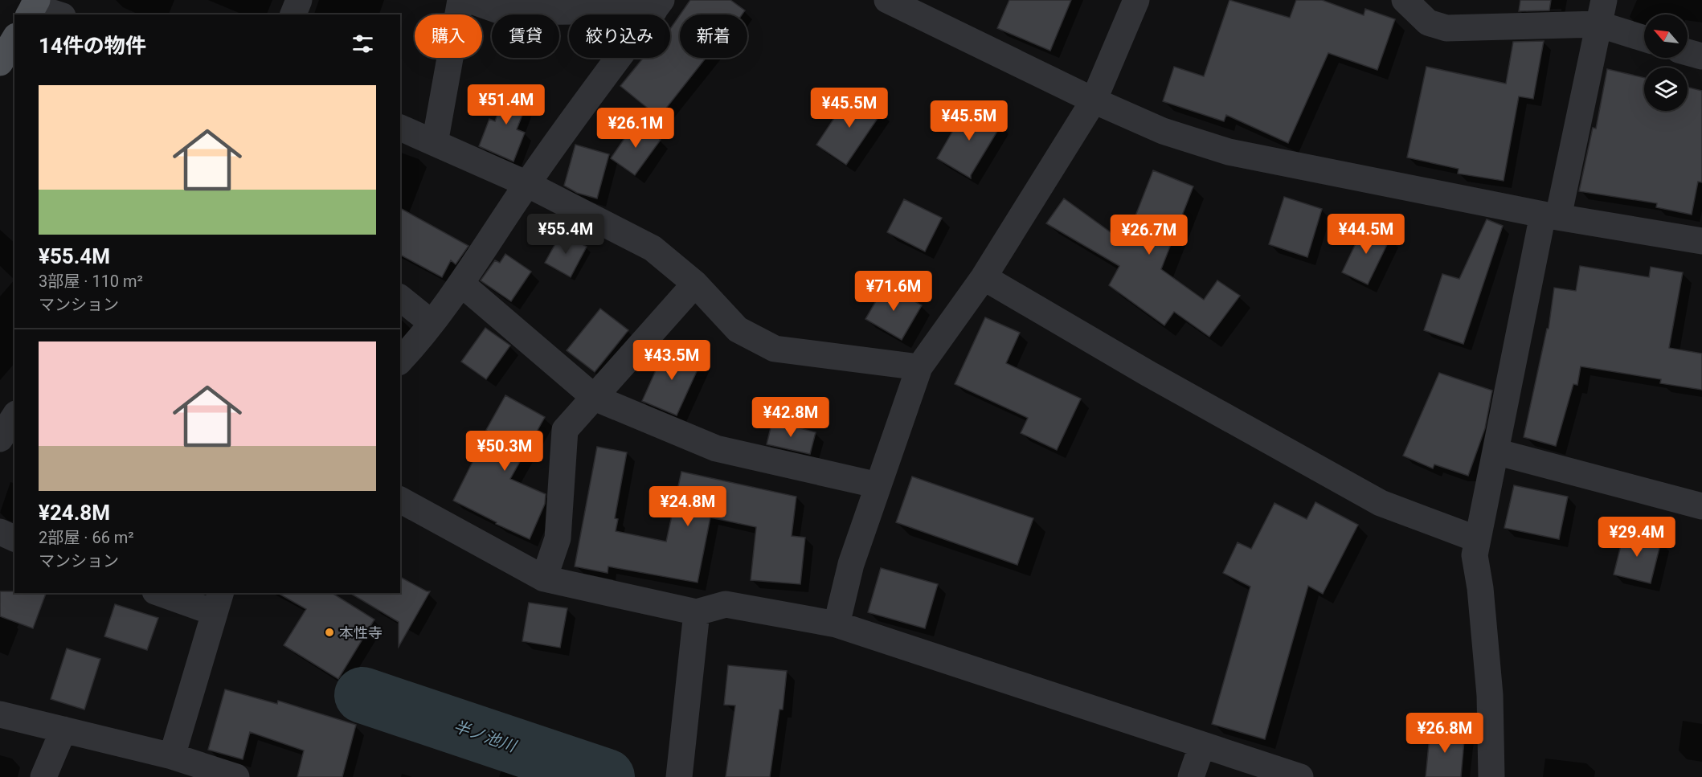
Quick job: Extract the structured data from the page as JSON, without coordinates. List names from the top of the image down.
{
  "water": ["半ノ池川"],
  "places": ["本性寺"],
  "north": "top left",
  "page": {
    "chip": [
      "購入",
      "賃貸",
      "絞り込み",
      "新着"
    ],
    "heading": "14件の物件",
    "list": [
      {
        "name": "¥55.4M",
        "note": "3部屋 · 110 m² · マンション"
      },
      {
        "name": "¥24.8M",
        "note": "2部屋 · 66 m² · マンション"
      }
    ],
    "price": [
      "¥51.4M",
      "¥45.5M",
      "¥45.5M",
      "¥26.1M",
      "¥55.4M",
      "¥44.5M",
      "¥26.7M",
      "¥71.6M",
      "¥43.5M",
      "¥42.8M",
      "¥50.3M",
      "¥24.8M",
      "¥29.4M",
      "¥26.8M"
    ]
  }
}
